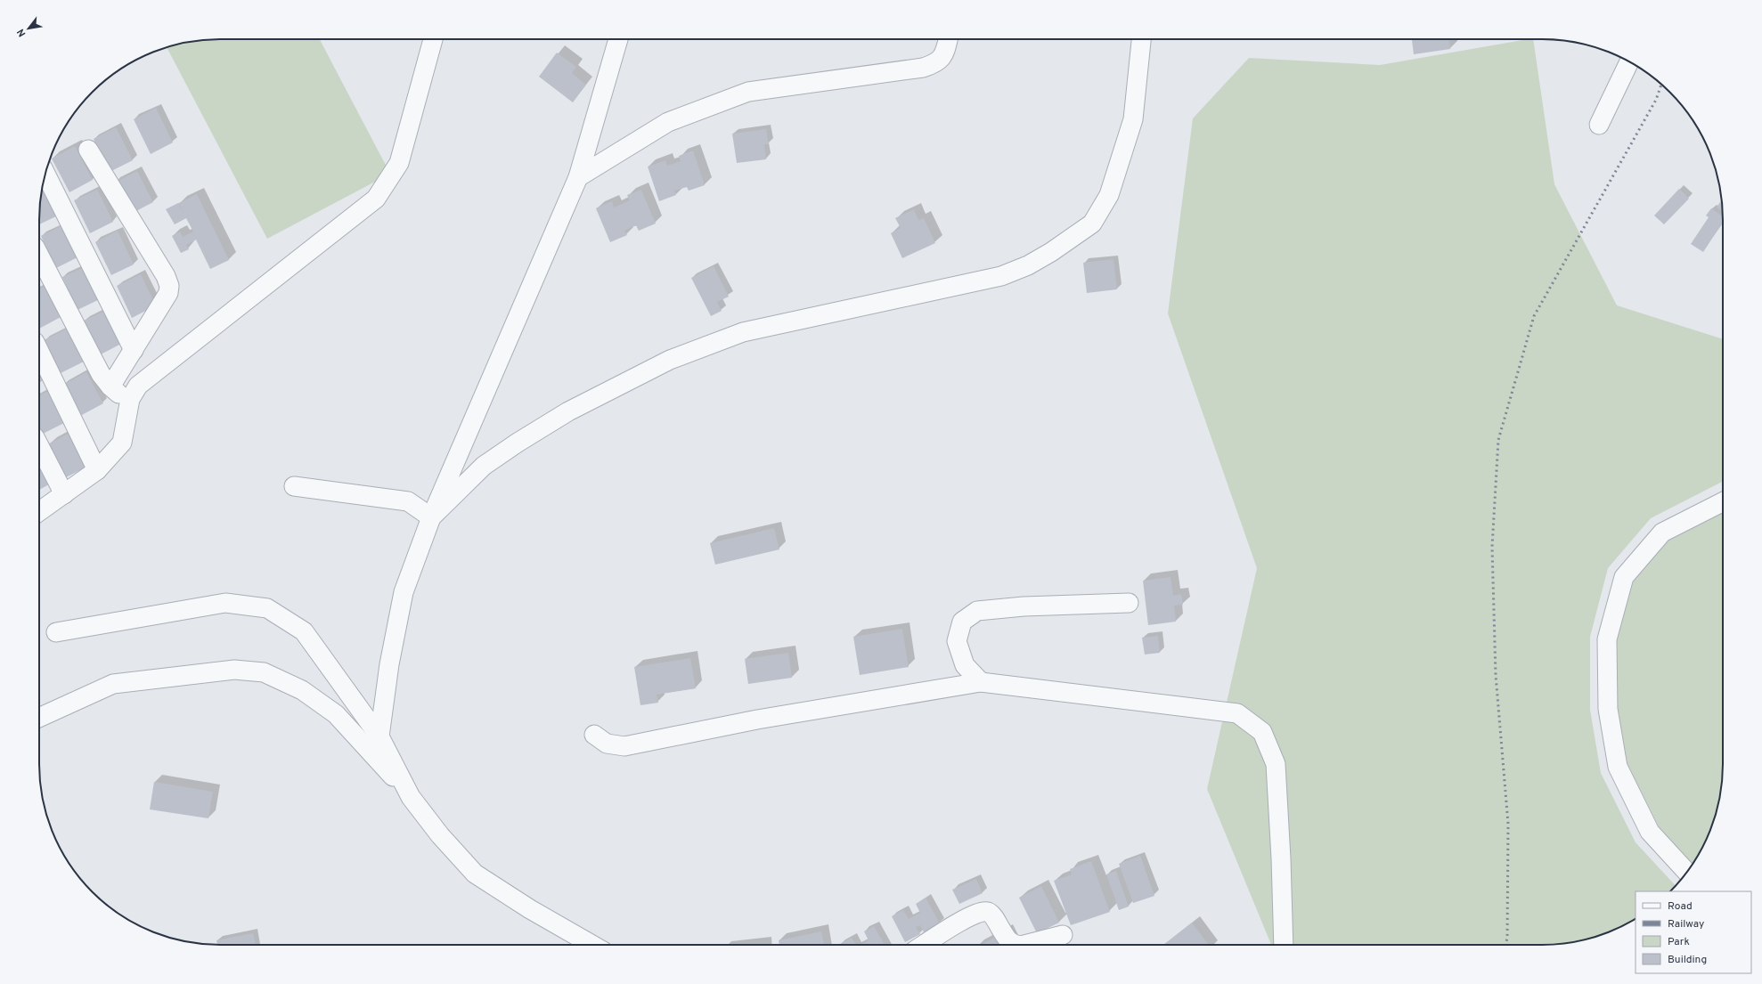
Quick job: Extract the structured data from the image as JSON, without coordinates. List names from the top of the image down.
{
  "legend": [
    "Road",
    "Railway",
    "Park",
    "Building"
  ],
  "north": "bottom left"
}
